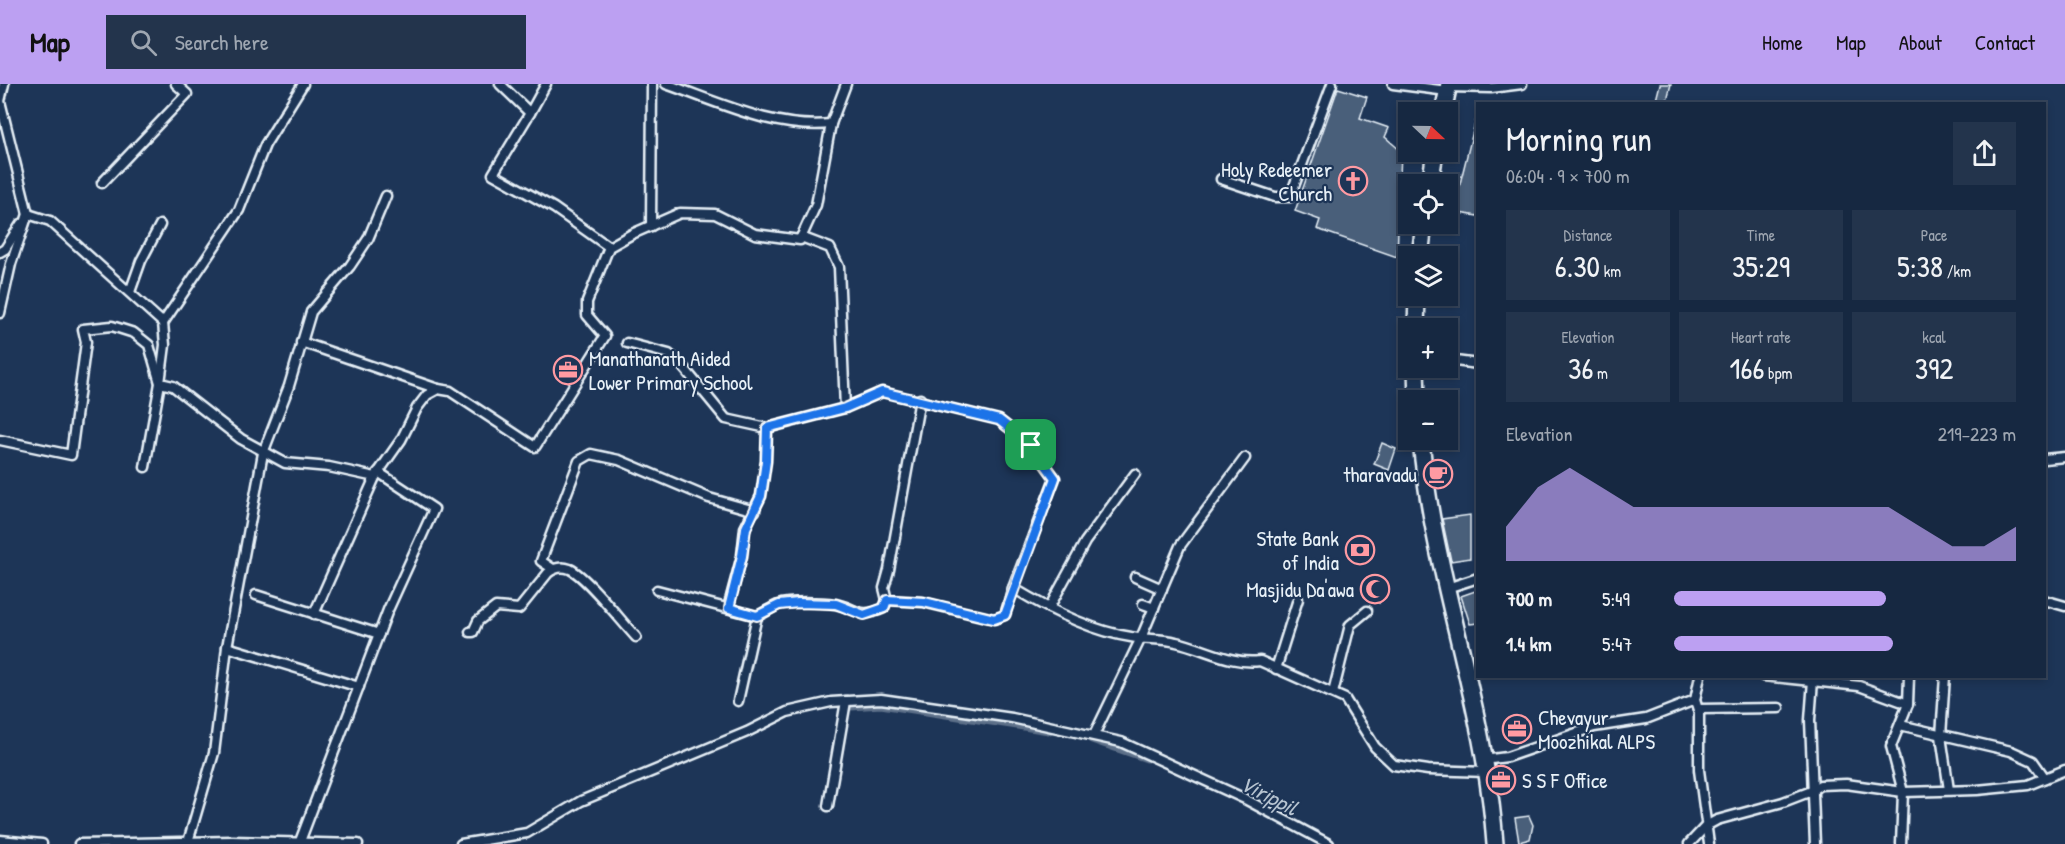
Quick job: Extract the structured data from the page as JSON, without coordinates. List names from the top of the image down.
{
  "water": ["Virippil"],
  "places": {
    "church": ["Holy Redeemer Church"],
    "office": ["Manathanath Aided Lower Primary School", "Chevayur Moozhikal ALPS", "S S F Office"],
    "cafe": ["tharavadu"],
    "bank": ["State Bank of India"],
    "mosque": ["Masjidu Da'awa"]
  },
  "north": "right",
  "page": {
    "header": "Map",
    "search": "Search here",
    "nav": [
      "Home",
      "Map",
      "About",
      "Contact"
    ],
    "map_buttons": ["+", "−"],
    "heading": ["Morning run", "06:04 · 9 × 700 m"],
    "stats": [
      ["Distance", "6.30 km"],
      ["Time", "35:29"],
      ["Pace", "5:38 /km"],
      ["Elevation", "36 m"],
      ["Heart rate", "166 bpm"],
      ["kcal", "392"]
    ],
    "chart": ["Elevation", "219–223 m"],
    "list": [
      {
        "name": "700 m",
        "note": "5:49"
      },
      {
        "name": "1.4 km",
        "note": "5:47"
      }
    ]
  }
}
